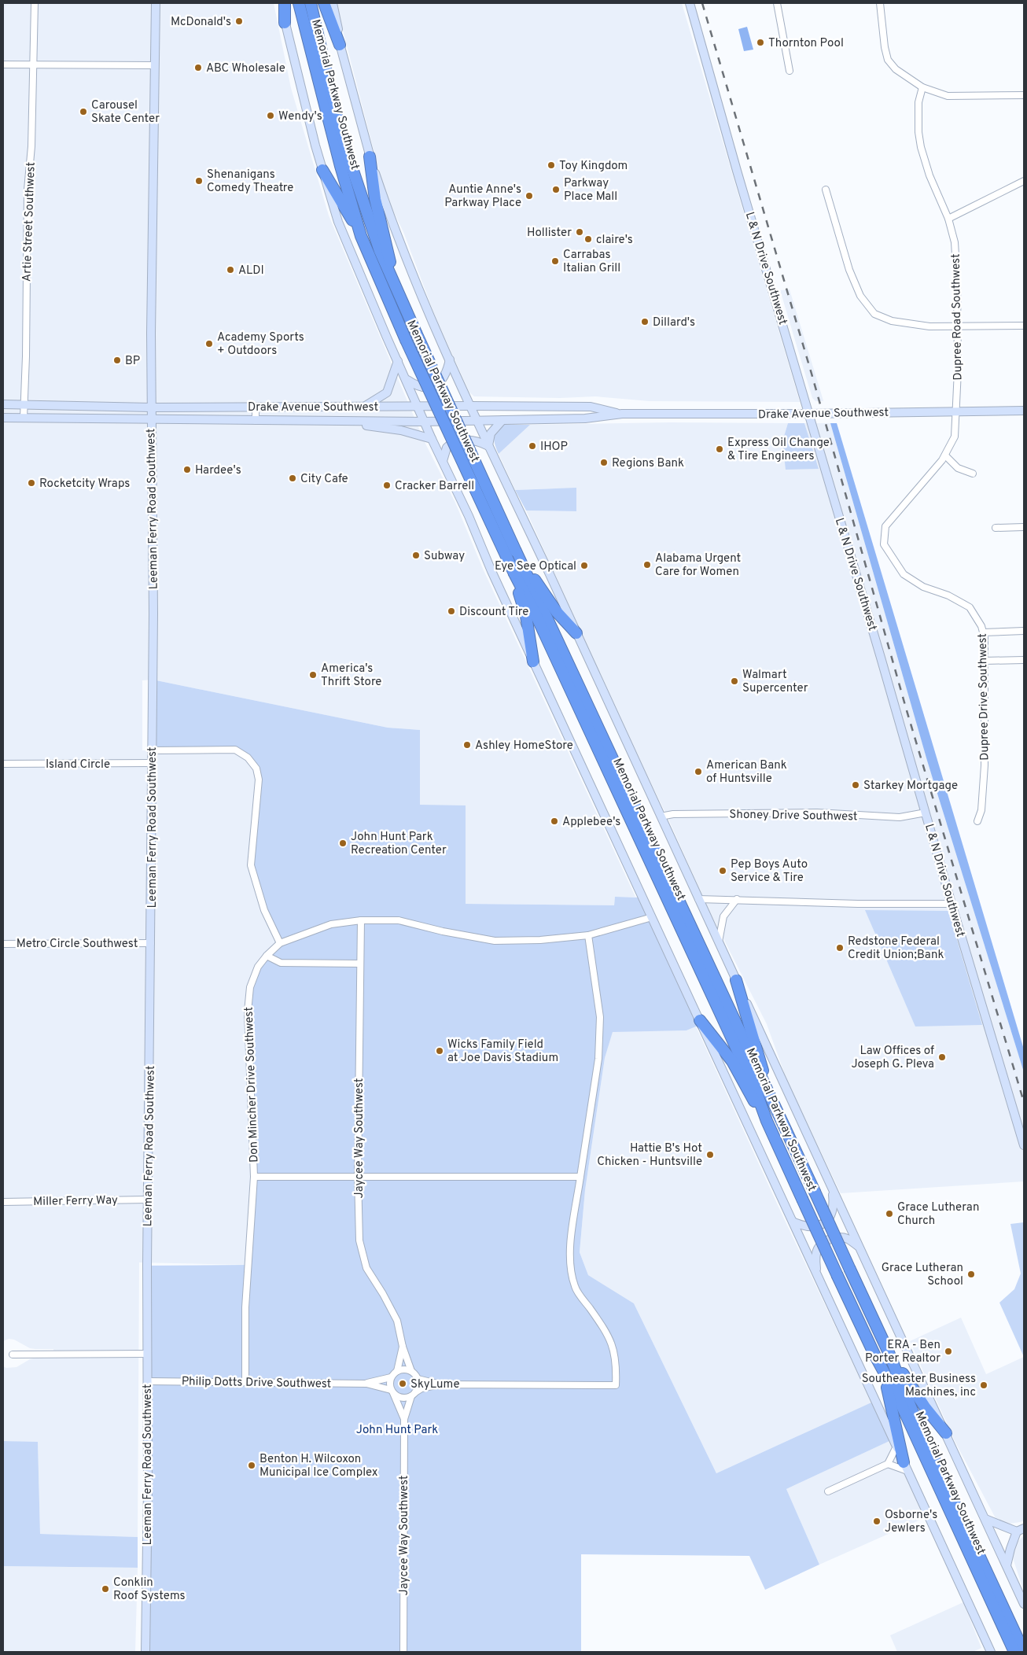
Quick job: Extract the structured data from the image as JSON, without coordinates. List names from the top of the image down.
{
  "streets": {
    "highway": ["Memorial Parkway Southwest"],
    "street": [
      "Artie Street Southwest",
      "L & N Drive Southwest",
      "Dupree Road Southwest",
      "Drake Avenue Southwest",
      "Leeman Ferry Road Southwest",
      "Dupree Drive Southwest",
      "Island Circle",
      "Shoney Drive Southwest",
      "Metro Circle Southwest",
      "Don Mincher Drive Southwest",
      "Jaycee Way Southwest",
      "Miller Ferry Way",
      "Philip Dotts Drive Southwest"
    ]
  },
  "crossings": [
    ["Artie Street Southwest", "Drake Avenue Southwest"],
    ["L & N Drive Southwest", "Drake Avenue Southwest"],
    ["L & N Drive Southwest", "Shoney Drive Southwest"],
    ["Dupree Road Southwest", "Drake Avenue Southwest"],
    ["Dupree Road Southwest", "Dupree Drive Southwest"],
    ["Drake Avenue Southwest", "Leeman Ferry Road Southwest"],
    ["Drake Avenue Southwest", "Dupree Drive Southwest"],
    ["Leeman Ferry Road Southwest", "Island Circle"],
    ["Leeman Ferry Road Southwest", "Metro Circle Southwest"],
    ["Leeman Ferry Road Southwest", "Miller Ferry Way"],
    ["Leeman Ferry Road Southwest", "Philip Dotts Drive Southwest"],
    ["Don Mincher Drive Southwest", "Jaycee Way Southwest"],
    ["Don Mincher Drive Southwest", "Philip Dotts Drive Southwest"],
    ["Jaycee Way Southwest", "Philip Dotts Drive Southwest"]
  ],
  "parks": ["John Hunt Park"],
  "places": [
    "McDonald's",
    "Thornton Pool",
    "ABC Wholesale",
    "Carousel Skate Center",
    "Wendy's",
    "Toy Kingdom",
    "Shenanigans Comedy Theatre",
    "Parkway Place Mall",
    "Auntie Anne's Parkway Place",
    "Hollister",
    "claire's",
    "Carrabas Italian Grill",
    "ALDI",
    "Dillard's",
    "Academy Sports + Outdoors",
    "BP",
    "IHOP",
    "Express Oil Change & Tire Engineers",
    "Regions Bank",
    "Hardee's",
    "City Cafe",
    "Rocketcity Wraps",
    "Cracker Barrell",
    "Subway",
    "Alabama Urgent Care for Women",
    "Eye See Optical",
    "Discount Tire",
    "America's Thrift Store",
    "Walmart Supercenter",
    "Ashley HomeStore",
    "American Bank of Huntsville",
    "Starkey Mortgage",
    "Applebee's",
    "John Hunt Park Recreation Center",
    "Pep Boys Auto Service & Tire",
    "Redstone Federal Credit Union;Bank",
    "Wicks Family Field at Joe Davis Stadium",
    "Law Offices of Joseph G. Pleva",
    "Hattie B's Hot Chicken - Huntsville",
    "Grace Lutheran Church",
    "Grace Lutheran School",
    "ERA - Ben Porter Realtor",
    "SkyLume",
    "Southeaster Business Machines, inc",
    "Benton H. Wilcoxon Municipal Ice Complex",
    "Osborne's Jewlers",
    "Conklin Roof Systems"
  ]
}
